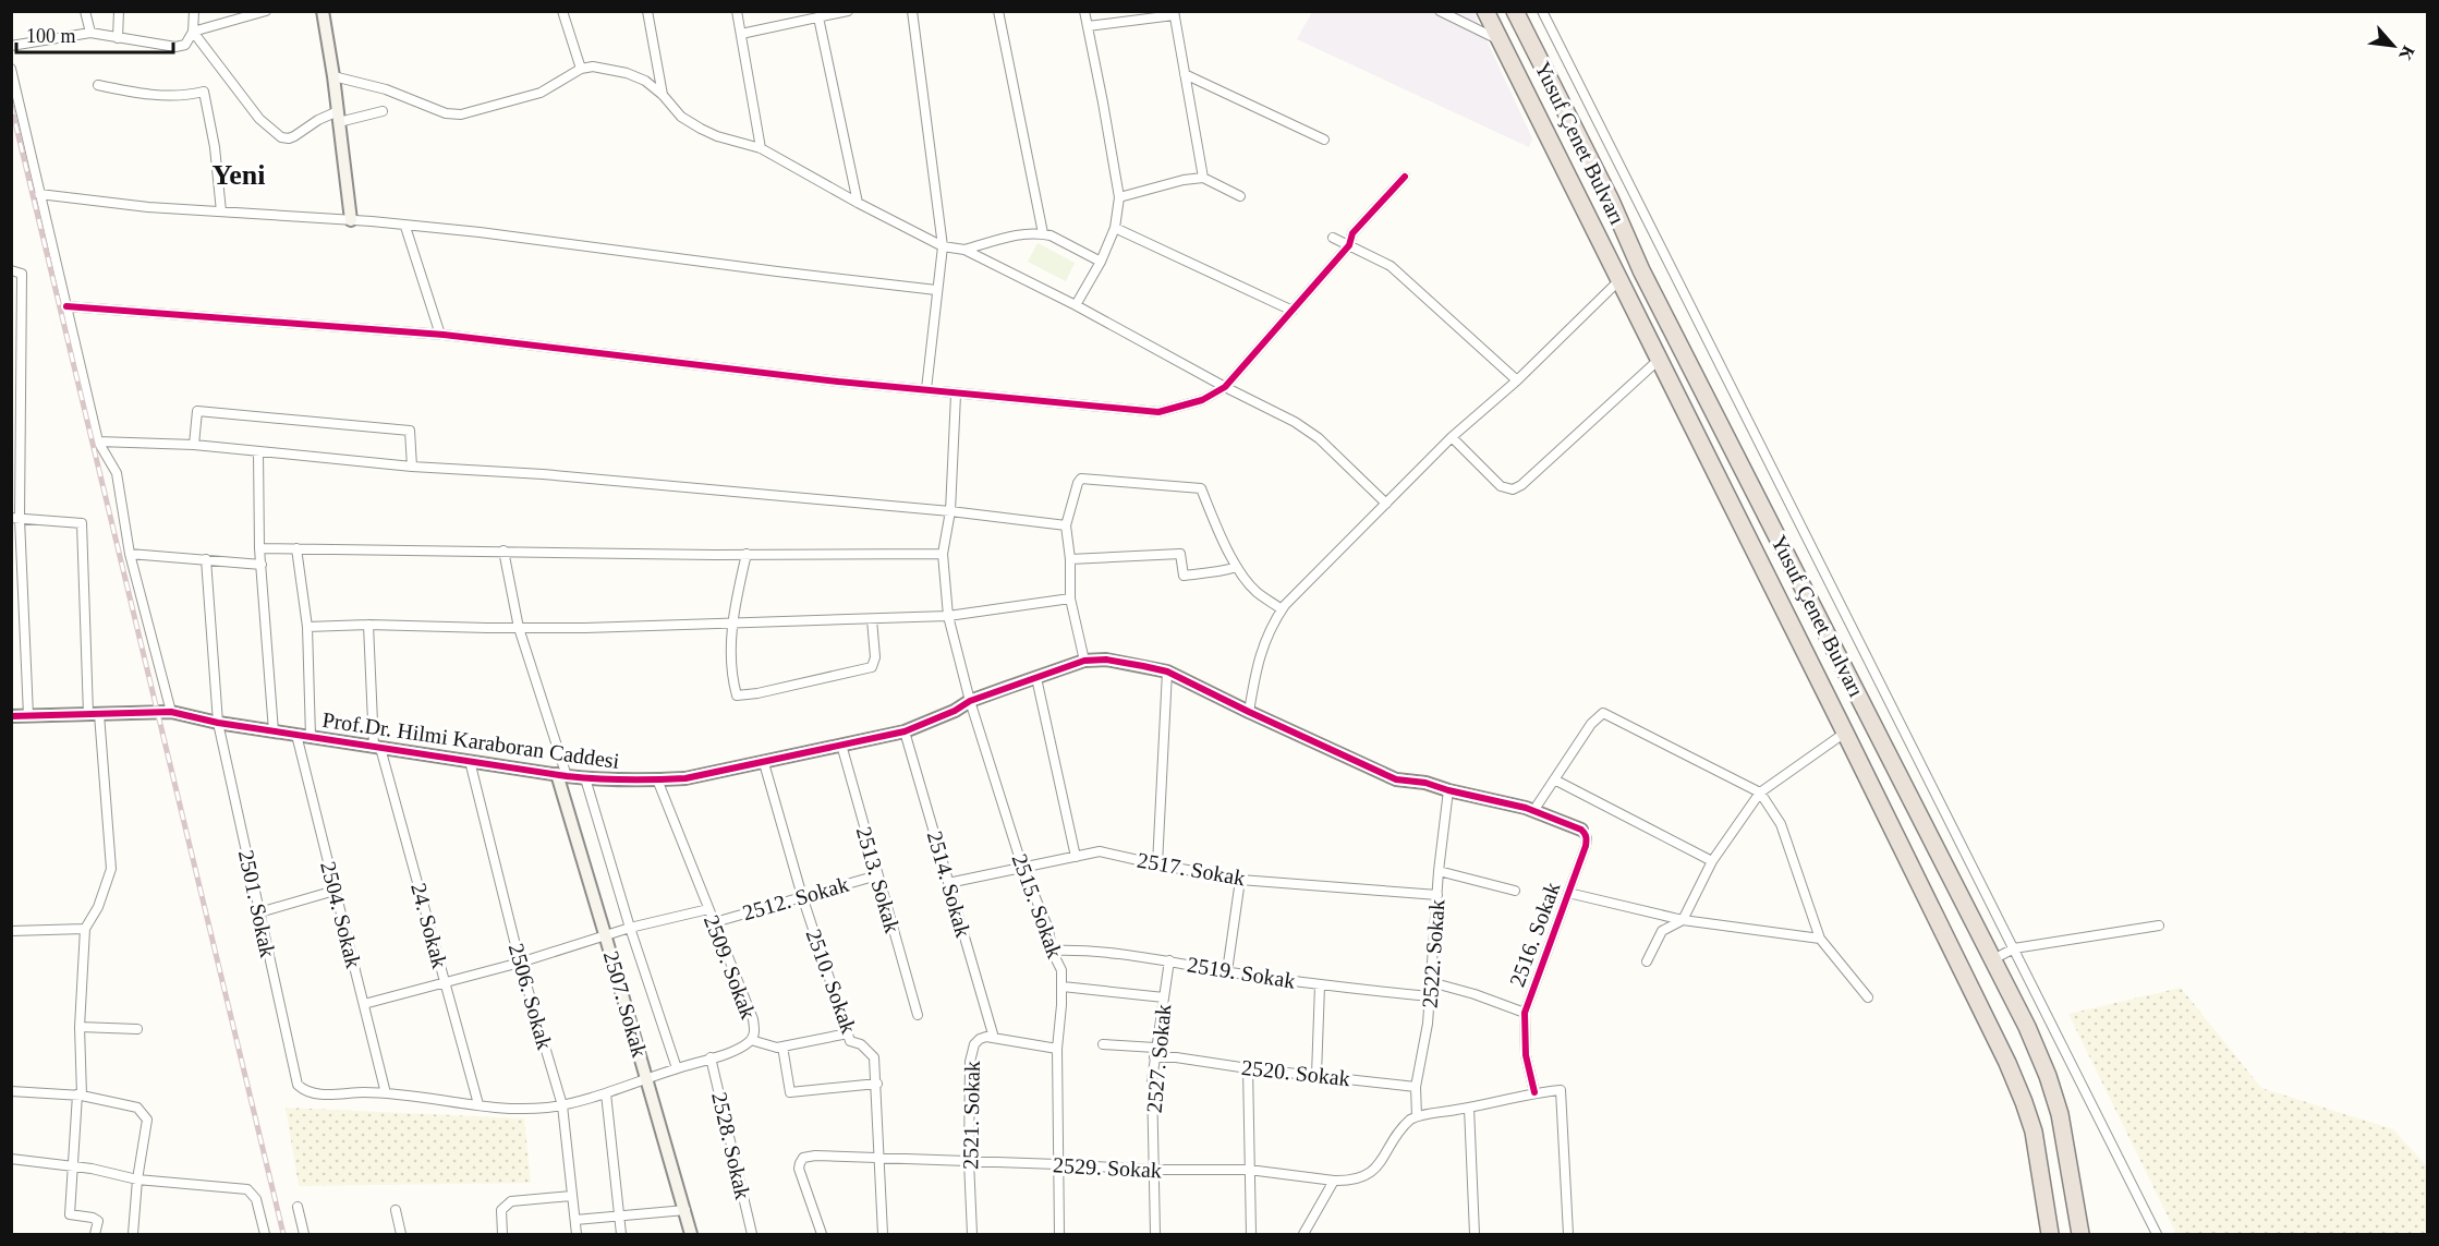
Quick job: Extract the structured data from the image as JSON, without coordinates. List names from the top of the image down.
{
  "streets": {
    "highway": ["Yusuf Çenet Bulvarı"],
    "street": [
      "Prof.Dr. Hilmi Karaboran Caddesi",
      "2517. Sokak",
      "2513. Sokak",
      "2514. Sokak",
      "2512. Sokak",
      "2501. Sokak",
      "2515. Sokak",
      "2504. Sokak",
      "24. Sokak",
      "2516. Sokak",
      "2522. Sokak",
      "2509. Sokak",
      "2519. Sokak",
      "2510. Sokak",
      "2506. Sokak",
      "2507. Sokak",
      "2527. Sokak",
      "2520. Sokak",
      "2521. Sokak",
      "2528. Sokak",
      "2529. Sokak"
    ]
  },
  "crossings": [
    ["Prof.Dr. Hilmi Karaboran Caddesi", "2513. Sokak"],
    ["Prof.Dr. Hilmi Karaboran Caddesi", "2514. Sokak"],
    ["Prof.Dr. Hilmi Karaboran Caddesi", "2501. Sokak"],
    ["Prof.Dr. Hilmi Karaboran Caddesi", "2515. Sokak"],
    ["Prof.Dr. Hilmi Karaboran Caddesi", "2504. Sokak"],
    ["Prof.Dr. Hilmi Karaboran Caddesi", "24. Sokak"],
    ["Prof.Dr. Hilmi Karaboran Caddesi", "2516. Sokak"],
    ["Prof.Dr. Hilmi Karaboran Caddesi", "2522. Sokak"],
    ["Prof.Dr. Hilmi Karaboran Caddesi", "2509. Sokak"],
    ["Prof.Dr. Hilmi Karaboran Caddesi", "2510. Sokak"],
    ["Prof.Dr. Hilmi Karaboran Caddesi", "2506. Sokak"],
    ["Prof.Dr. Hilmi Karaboran Caddesi", "2507. Sokak"],
    ["2517. Sokak", "2514. Sokak"],
    ["2517. Sokak", "2515. Sokak"],
    ["2517. Sokak", "2522. Sokak"],
    ["2513. Sokak", "2512. Sokak"],
    ["2514. Sokak", "2521. Sokak"],
    ["2512. Sokak", "2509. Sokak"],
    ["2512. Sokak", "2510. Sokak"],
    ["2501. Sokak", "2504. Sokak"],
    ["2515. Sokak", "2519. Sokak"],
    ["2515. Sokak", "2521. Sokak"],
    ["2515. Sokak", "2529. Sokak"],
    ["2522. Sokak", "2519. Sokak"],
    ["2522. Sokak", "2520. Sokak"],
    ["2522. Sokak", "2529. Sokak"],
    ["2509. Sokak", "2506. Sokak"],
    ["2509. Sokak", "2507. Sokak"],
    ["2509. Sokak", "2528. Sokak"],
    ["2519. Sokak", "2527. Sokak"],
    ["2510. Sokak", "2529. Sokak"],
    ["2527. Sokak", "2520. Sokak"],
    ["2527. Sokak", "2529. Sokak"],
    ["2521. Sokak", "2529. Sokak"]
  ],
  "districts": ["Yeni"],
  "scale_bar": "100 m",
  "north": "bottom right"
}
